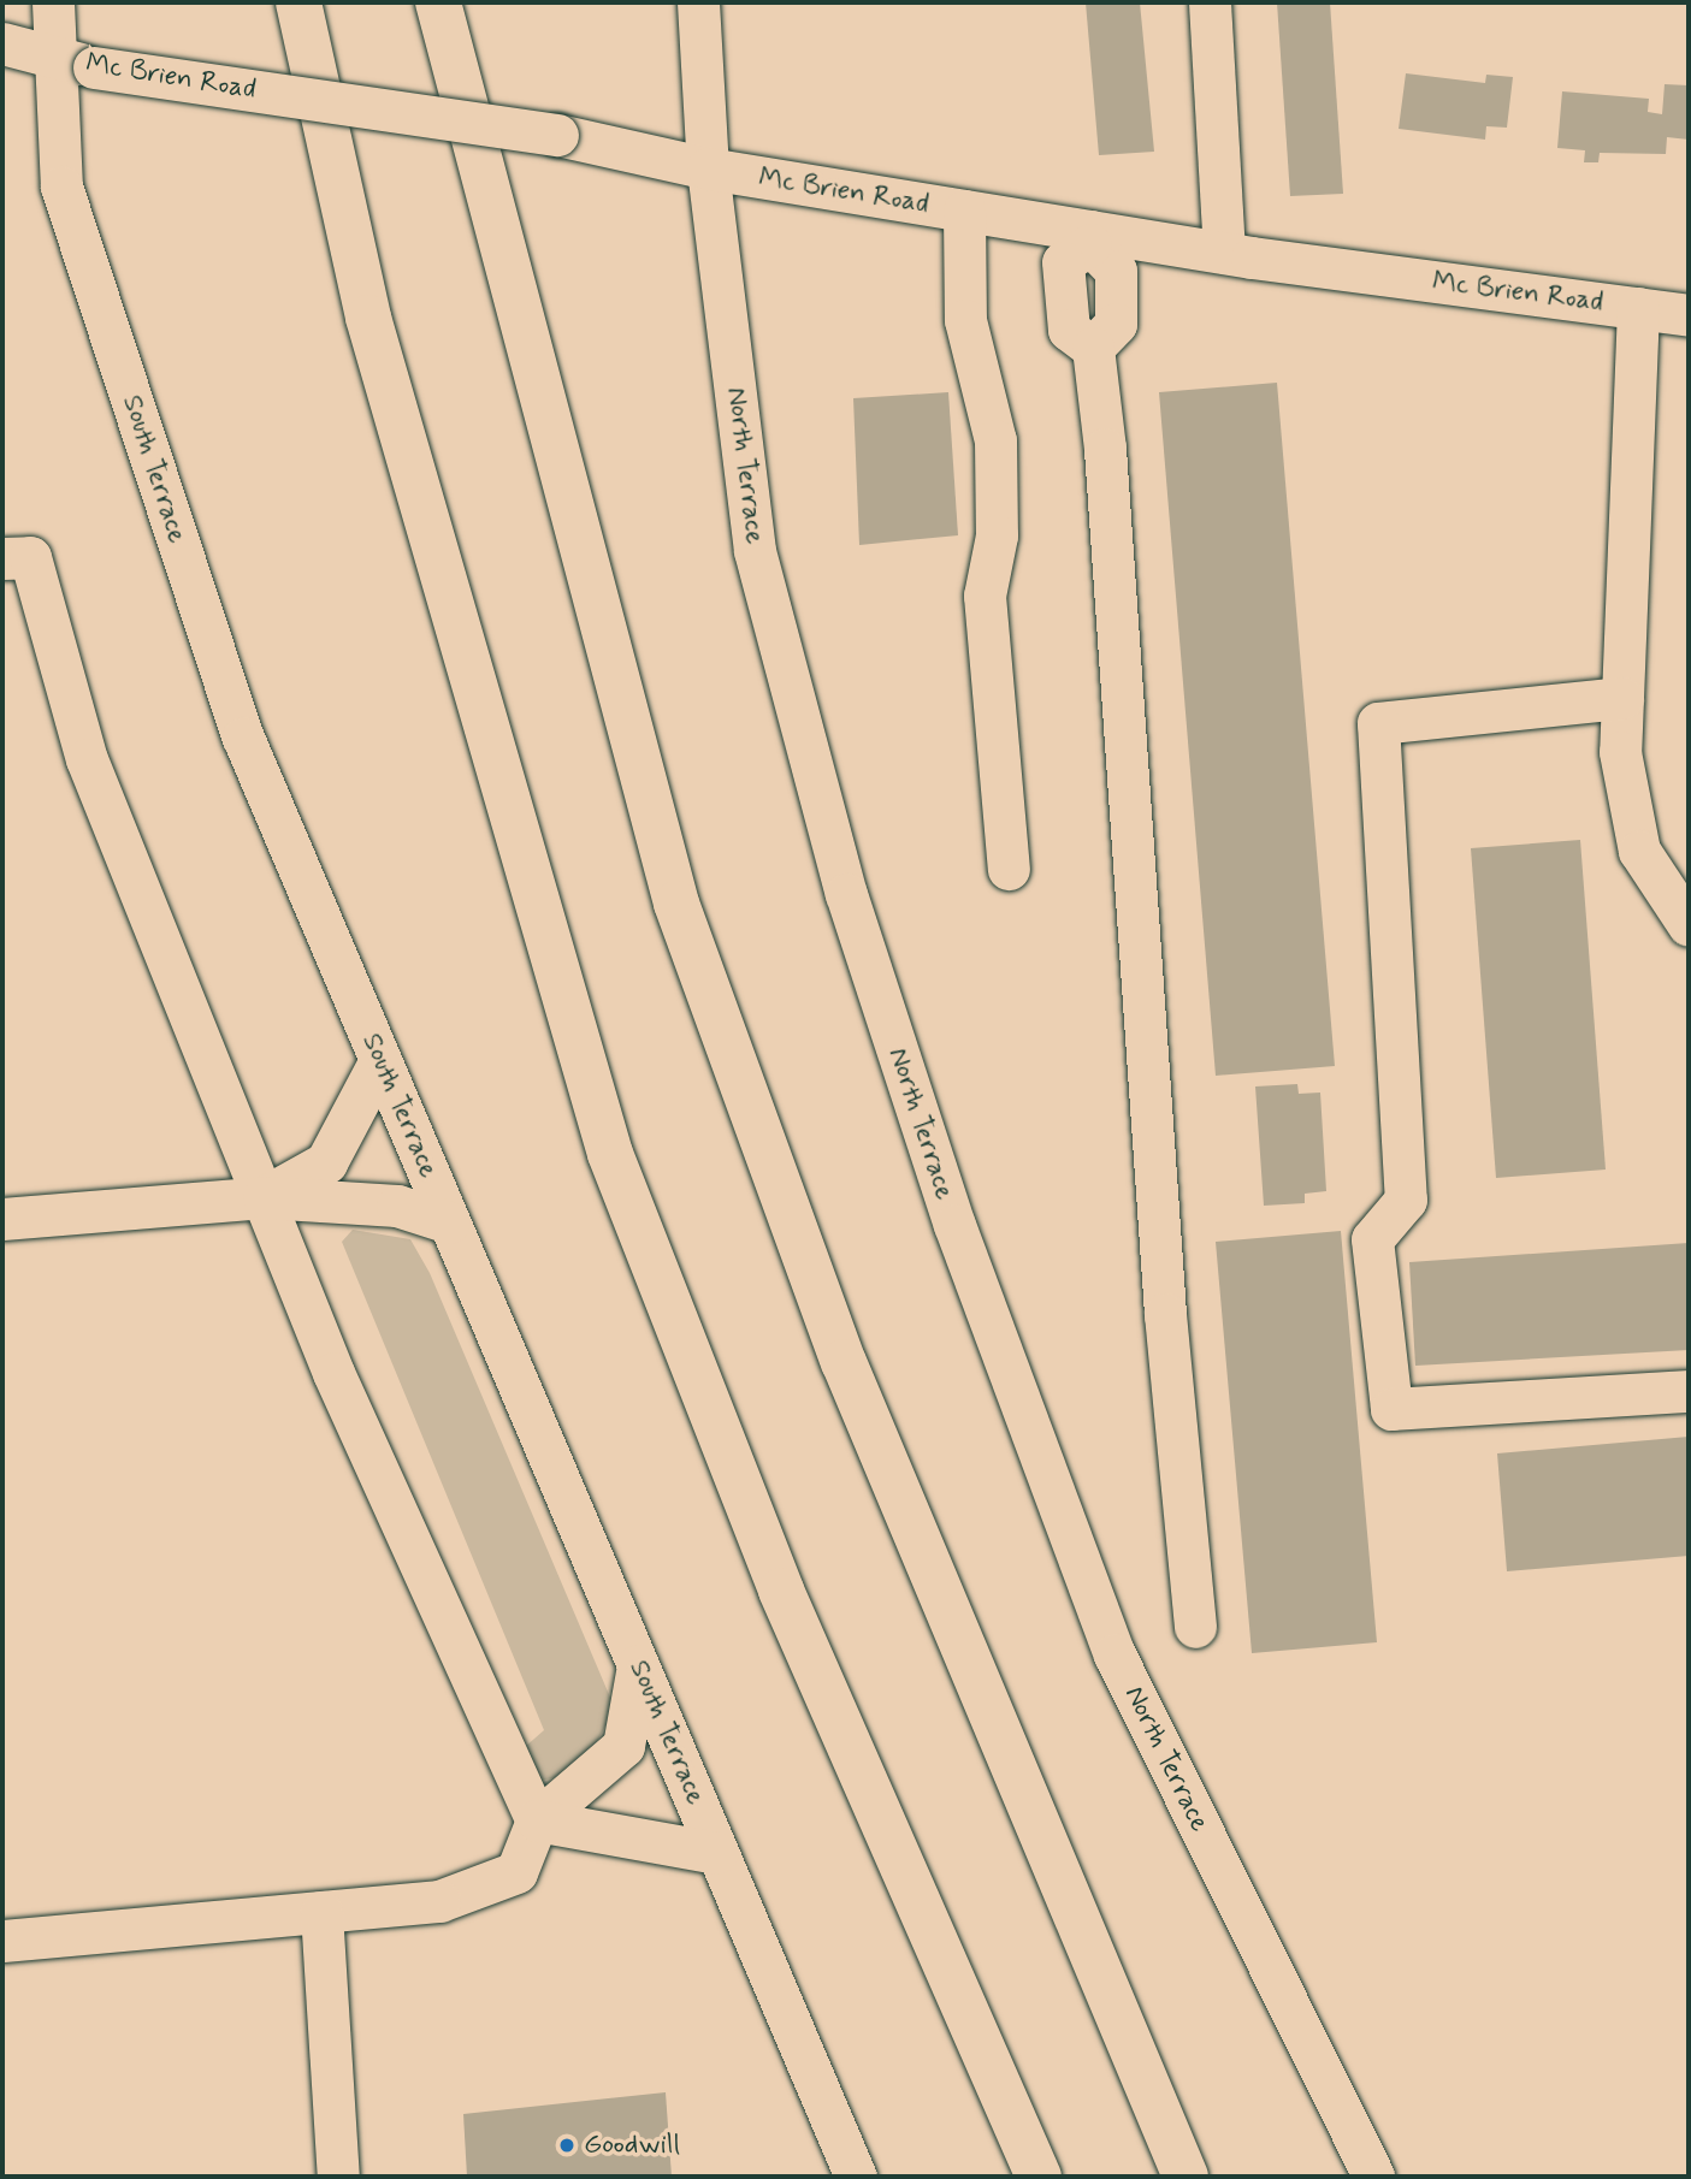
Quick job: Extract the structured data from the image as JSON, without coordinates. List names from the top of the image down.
{
  "streets": {
    "street": ["Mc Brien Road", "North Terrace", "South Terrace"]
  },
  "crossings": [
    ["Mc Brien Road", "North Terrace"],
    ["Mc Brien Road", "South Terrace"]
  ],
  "places": ["Goodwill"]
}
